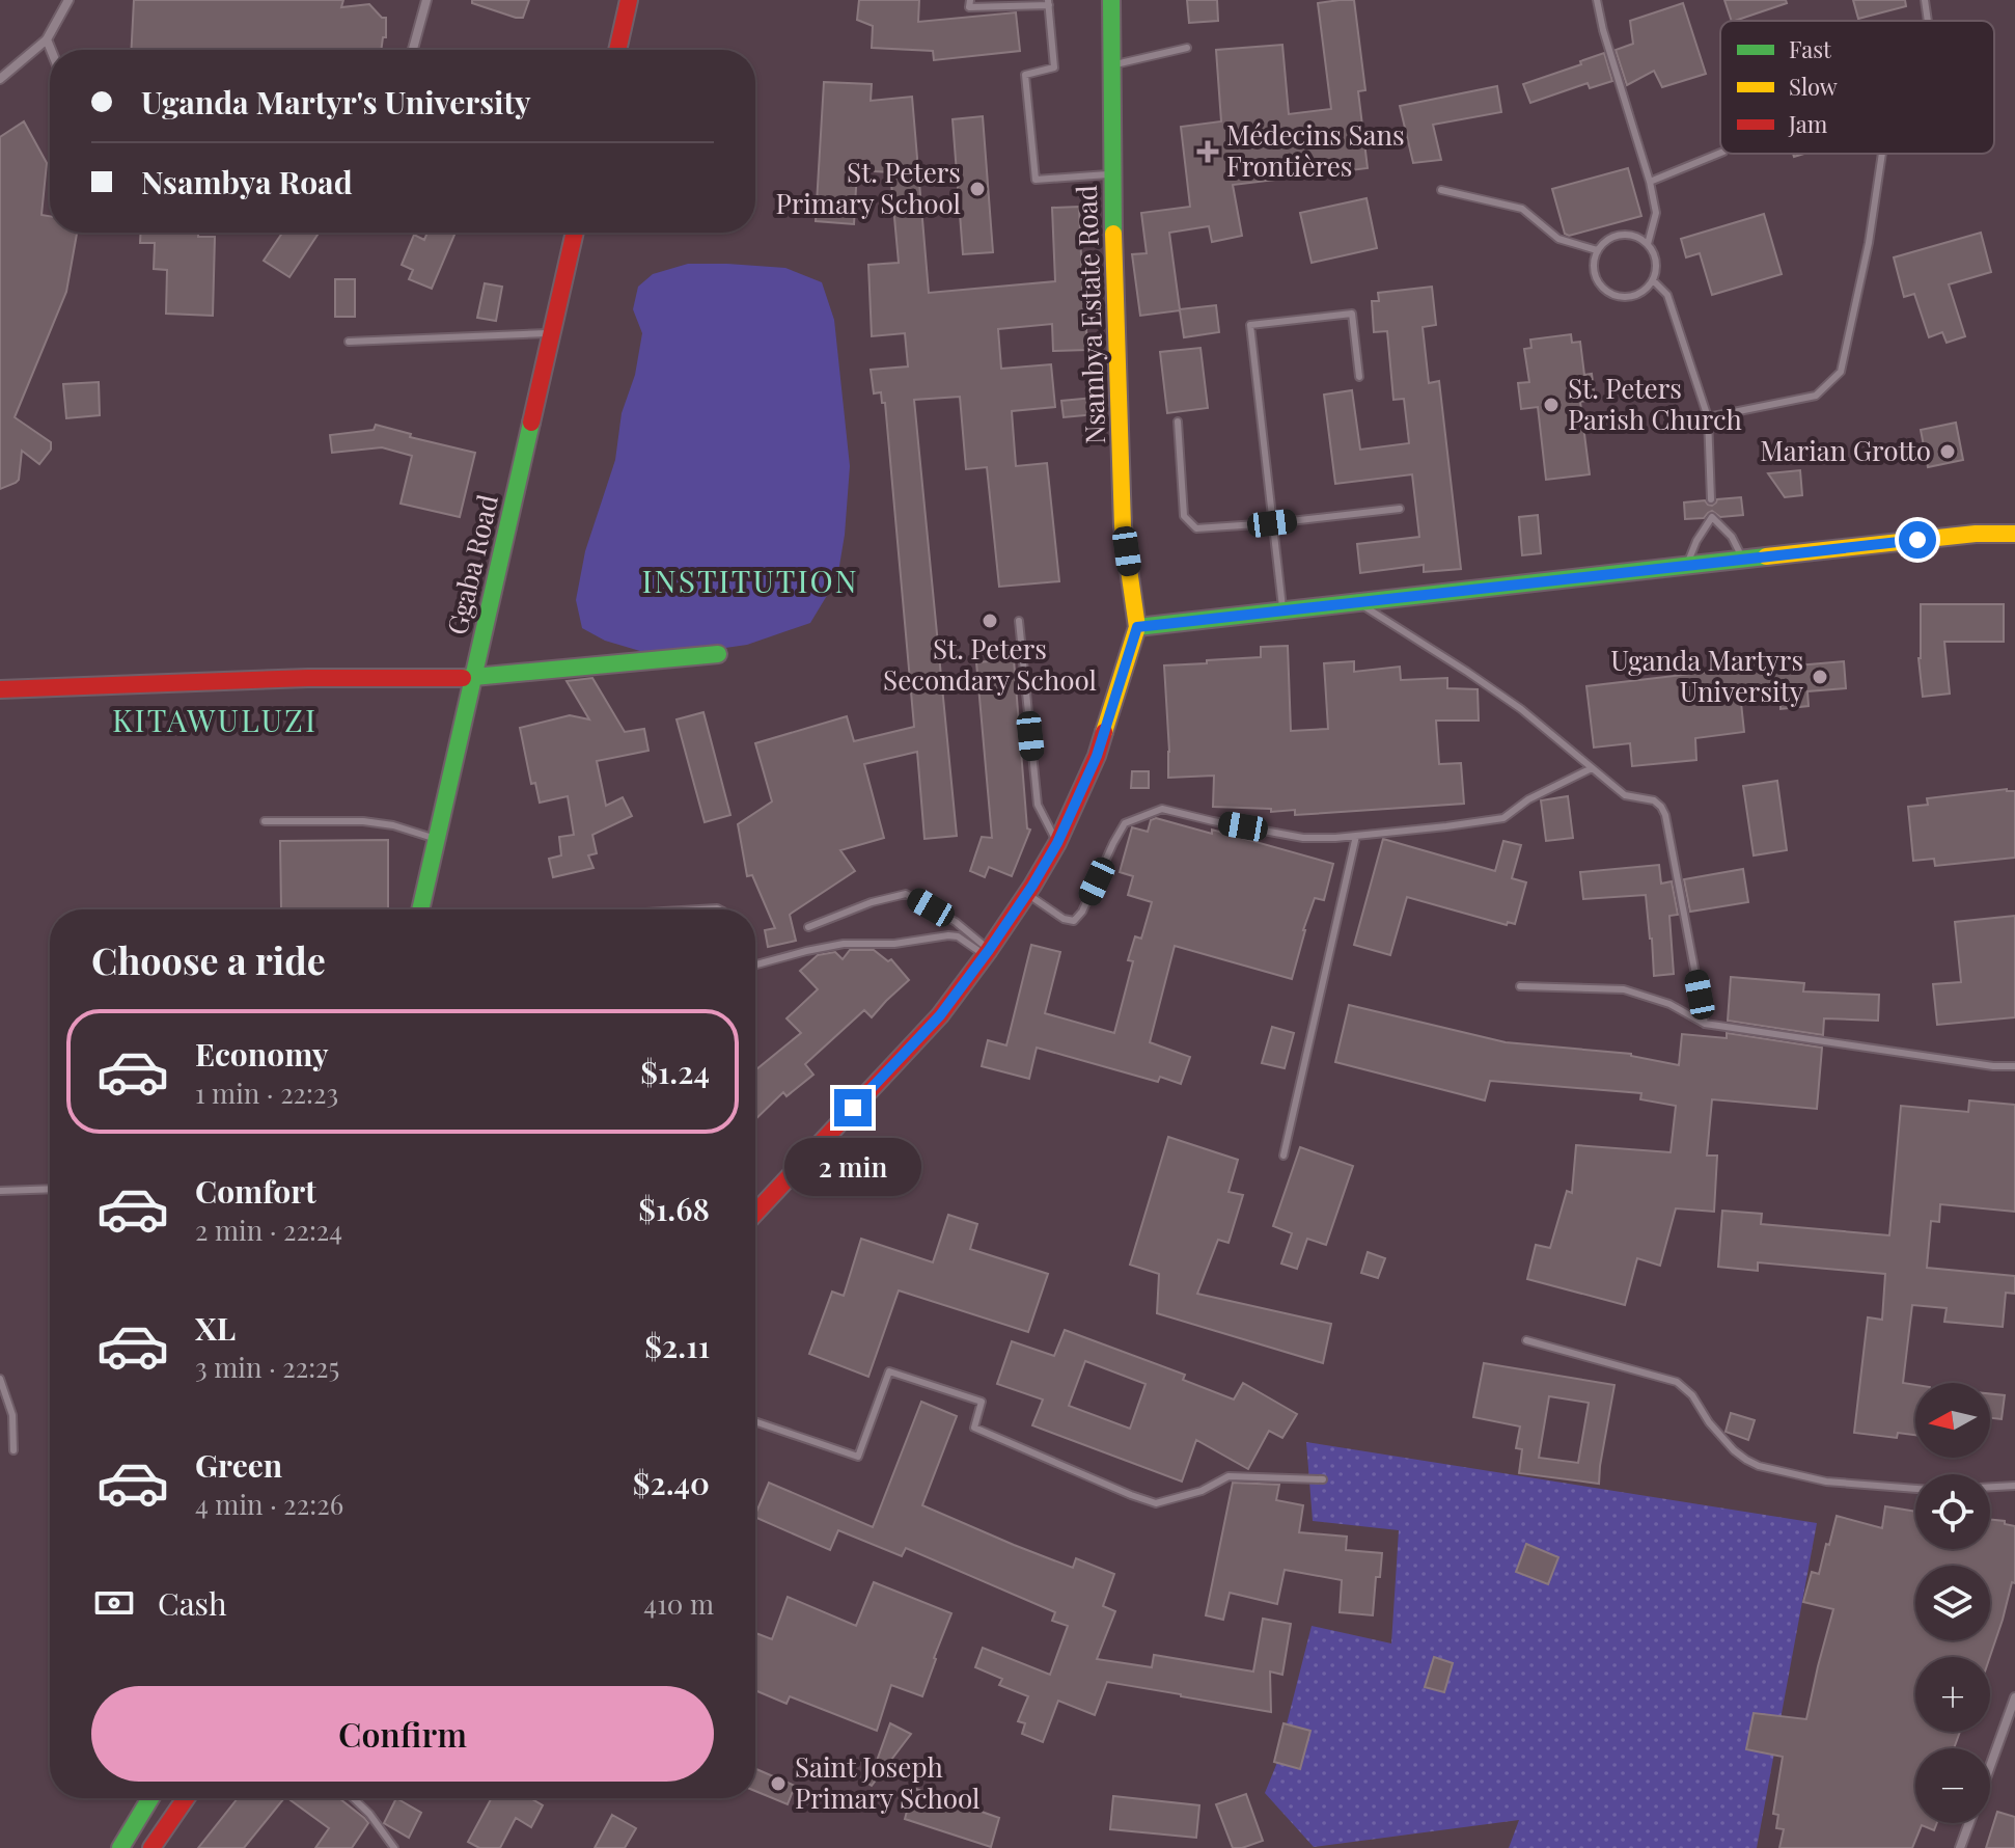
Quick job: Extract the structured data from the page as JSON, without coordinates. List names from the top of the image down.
{
  "streets": {
    "main road": ["Nsambya Estate Road", "Ggaba Road"]
  },
  "districts": ["INSTITUTION", "KITAWULUZI"],
  "places": {
    "health": ["Médecins Sans Frontières"],
    "other": [
      "St. Peters Primary School",
      "St. Peters Parish Church",
      "Marian Grotto",
      "St. Peters Secondary School",
      "Uganda Martyrs University",
      "Saint Joseph Primary School"
    ]
  },
  "legend": ["Fast", "Slow", "Jam"],
  "north": "left",
  "page": {
    "banner": ["Uganda Martyr's University", "Nsambya Road"],
    "heading": "Choose a ride",
    "list": [
      {
        "name": "Economy",
        "note": "1 min · 22:23",
        "value": "$1.24"
      },
      {
        "name": "Comfort",
        "note": "2 min · 22:24",
        "value": "$1.68"
      },
      {
        "name": "XL",
        "note": "3 min · 22:25",
        "value": "$2.11"
      },
      {
        "name": "Green",
        "note": "4 min · 22:26",
        "value": "$2.40"
      }
    ],
    "bubble": "2 min",
    "map_buttons": ["+", "−"],
    "pay": ["Cash", "410 m"],
    "buttons": "Confirm"
  }
}
